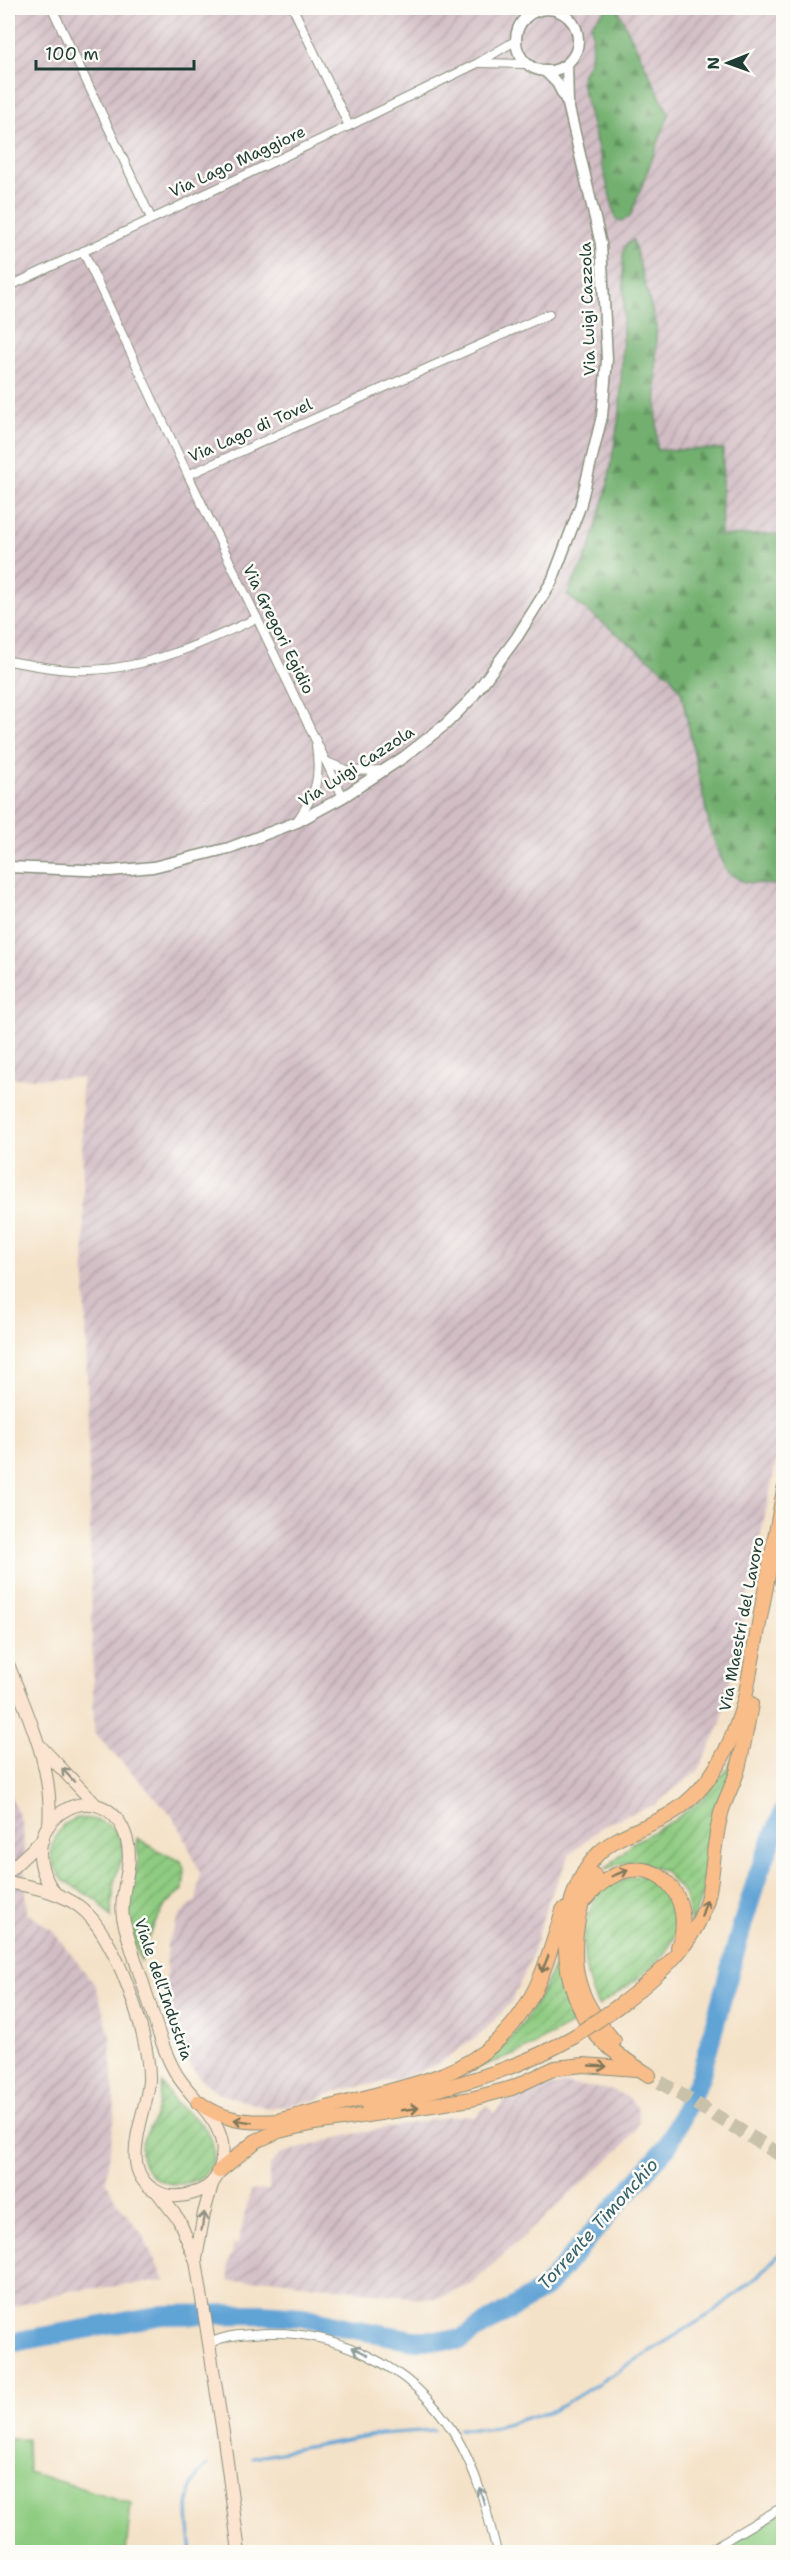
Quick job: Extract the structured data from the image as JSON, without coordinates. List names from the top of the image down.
{
  "streets": {
    "highway": ["Via Maestri del Lavoro"],
    "main road": ["Viale dell'Industria"],
    "street": [
      "Via Lago Maggiore",
      "Via Luigi Cazzola",
      "Via Lago di Tovel",
      "Via Gregori Egidio"
    ]
  },
  "crossings": [
    ["Via Lago Maggiore", "Via Luigi Cazzola"],
    ["Via Lago Maggiore", "Via Lago di Tovel"],
    ["Via Luigi Cazzola", "Via Gregori Egidio"],
    ["Via Lago di Tovel", "Via Gregori Egidio"]
  ],
  "water": ["Torrente Timonchio"],
  "scale_bar": "100 m",
  "north": "left"
}
